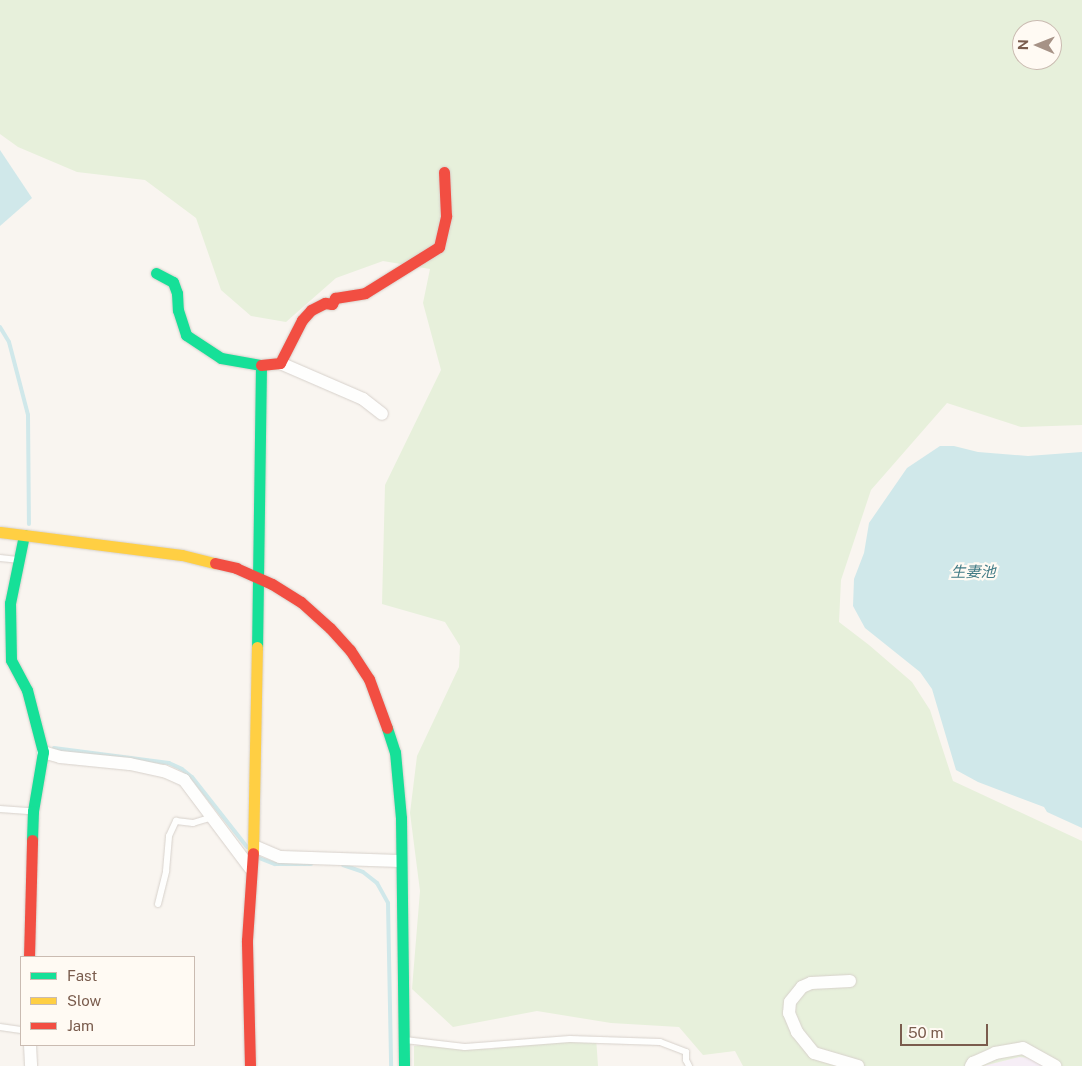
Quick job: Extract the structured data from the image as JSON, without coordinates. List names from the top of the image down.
{
  "water": ["生妻池"],
  "legend": ["Fast", "Slow", "Jam"],
  "scale_bar": "50 m",
  "north": "left"
}
